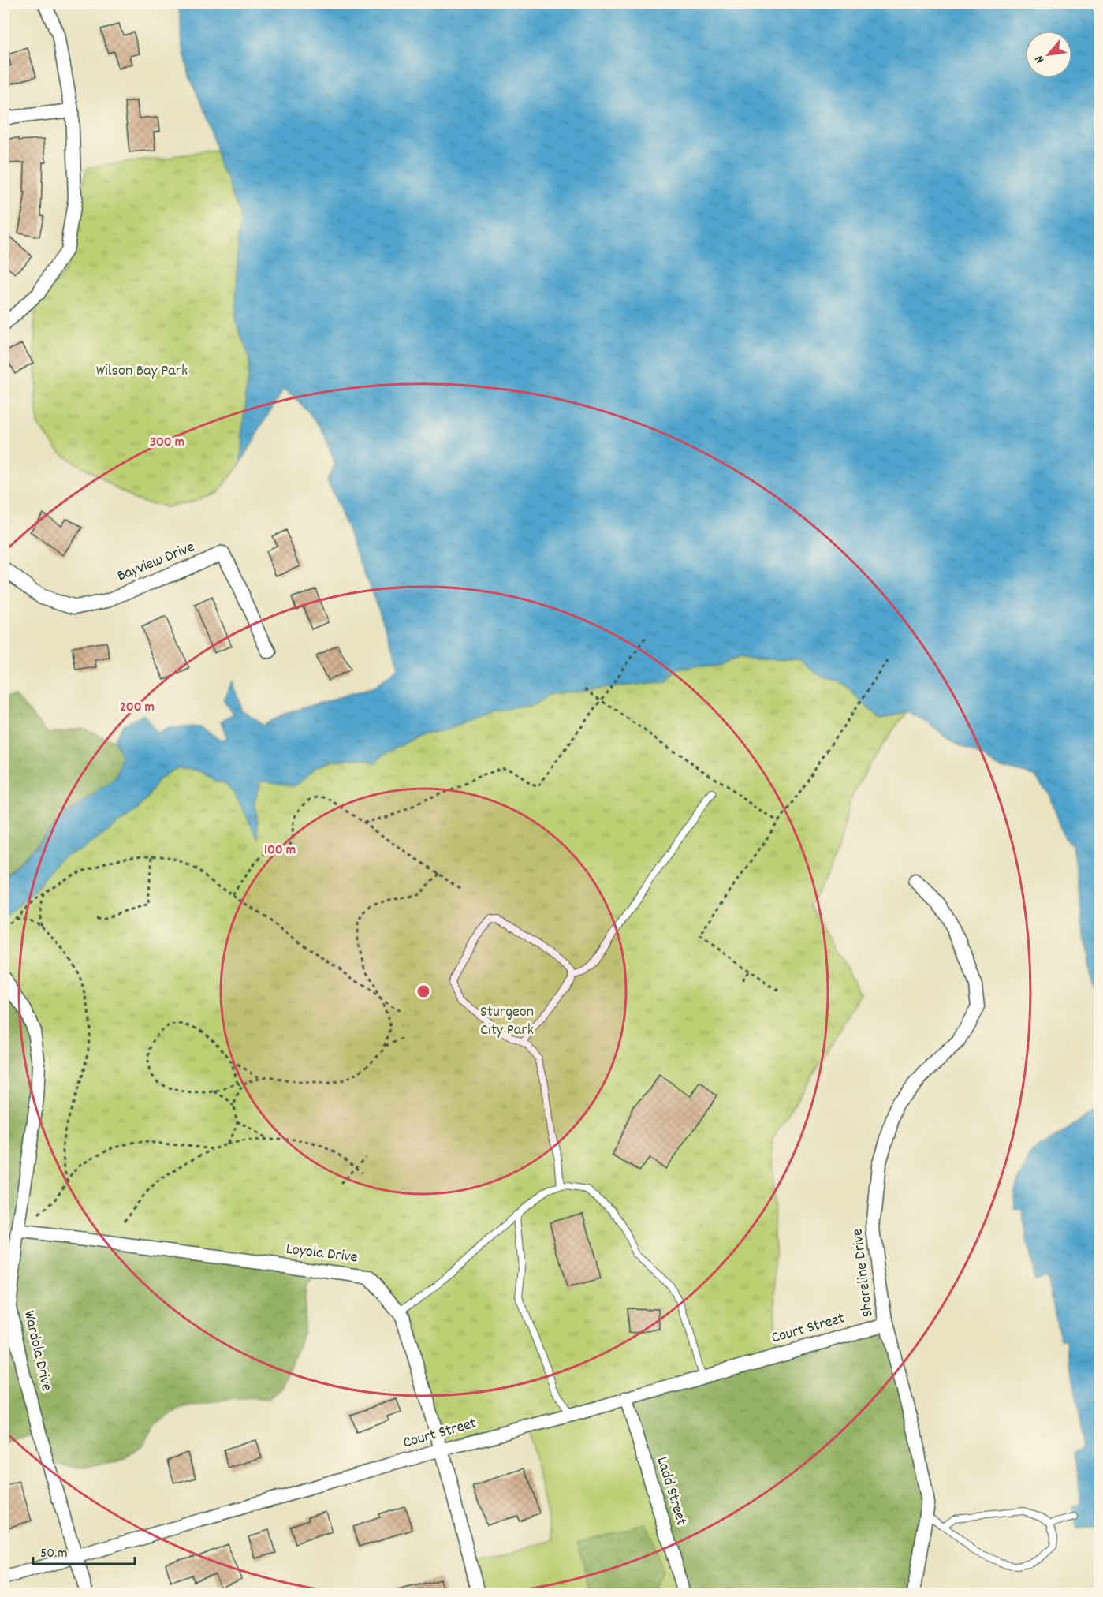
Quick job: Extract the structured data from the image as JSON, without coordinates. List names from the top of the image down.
{
  "streets": {
    "street": [
      "Bayview Drive",
      "Loyola Drive",
      "Shoreline Drive",
      "Court Street",
      "Wardola Drive",
      "Ladd Street"
    ]
  },
  "crossings": [
    ["Loyola Drive", "Court Street"],
    ["Loyola Drive", "Wardola Drive"],
    ["Shoreline Drive", "Court Street"],
    ["Court Street", "Wardola Drive"],
    ["Court Street", "Ladd Street"]
  ],
  "parks": ["Wilson Bay Park", "Sturgeon City Park"],
  "scale_bar": "50 m",
  "north": "bottom left",
  "rings": ["300 m", "200 m", "100 m"]
}
